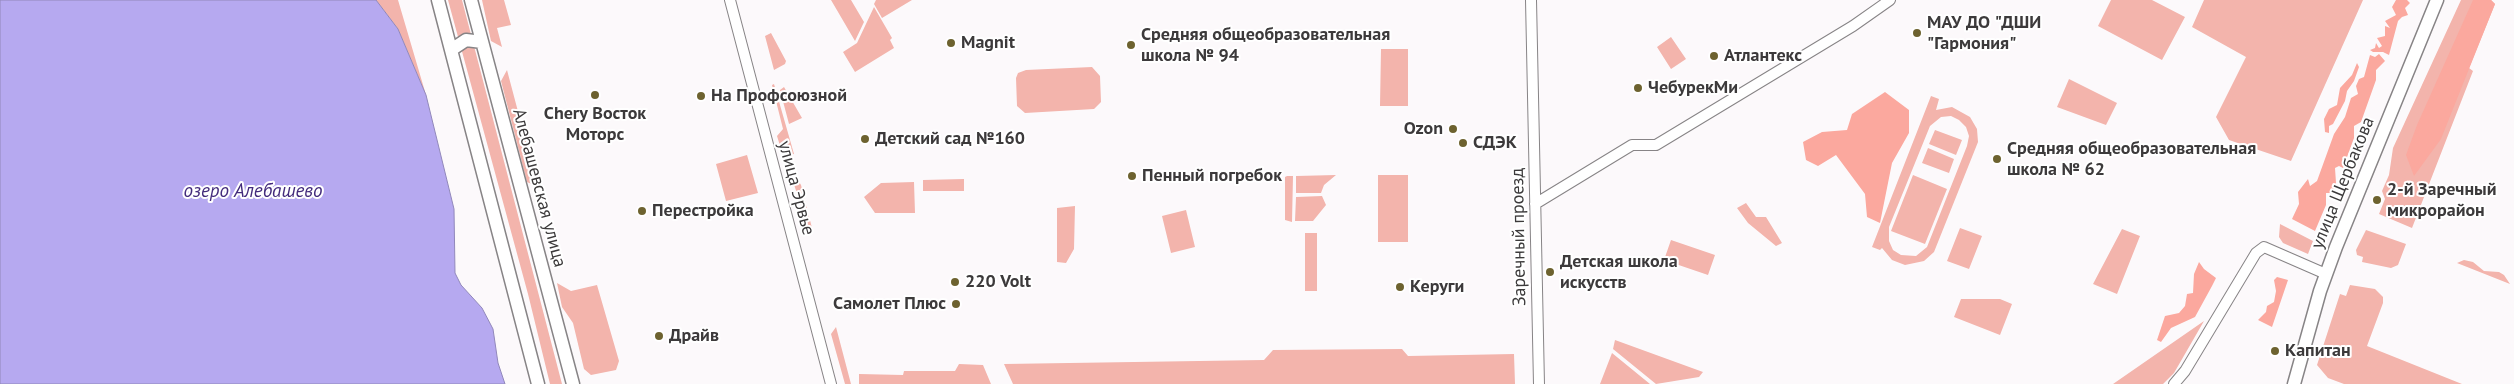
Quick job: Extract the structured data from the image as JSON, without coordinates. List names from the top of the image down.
{
  "streets": {
    "main road": ["улица Щербакова", "Алебашевская улица"],
    "street": ["улица Эрвье", "Заречный проезд"]
  },
  "water": ["озеро Алебашево"],
  "places": [
    "МАУ ДО \"ДШИ \"Гармония\"",
    "Magnit",
    "Средняя общеобразовательная школа № 94",
    "Атлантекс",
    "ЧебурекМи",
    "Chery Восток Моторс",
    "На Профсоюзной",
    "Ozon",
    "Детский сад №160",
    "СДЭК",
    "Средняя общеобразовательная школа № 62",
    "Пенный погребок",
    "2-й Заречный микрорайон",
    "Перестройка",
    "Детская школа искусств",
    "220 Volt",
    "Керуги",
    "Самолет Плюс",
    "Драйв",
    "Капитан"
  ]
}
